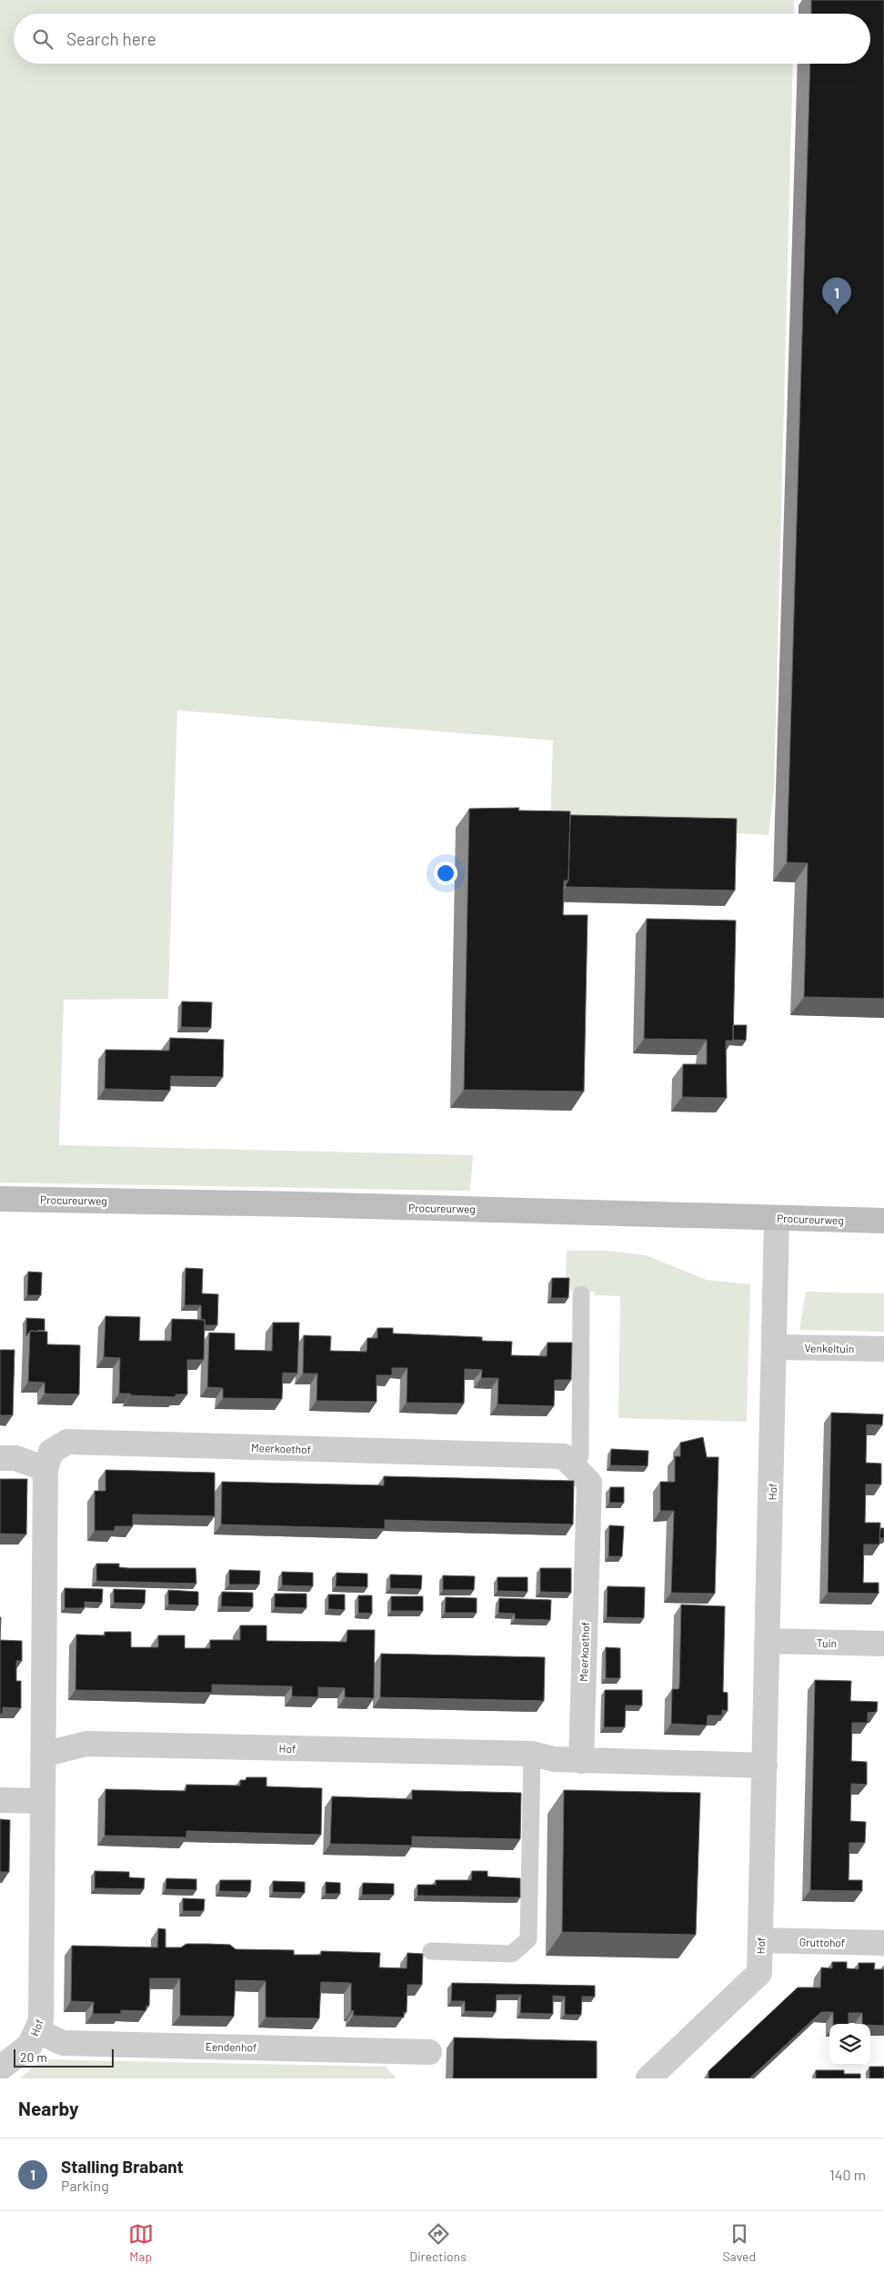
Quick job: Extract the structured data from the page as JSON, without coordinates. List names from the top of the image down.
{
  "streets": {
    "main road": ["Procureurweg"],
    "street": [
      "Venkeltuin",
      "Meerkoethof",
      "Hof",
      "Tuin",
      "Gruttohof",
      "Eendenhof"
    ]
  },
  "crossings": [
    ["Procureurweg", "Hof"],
    ["Venkeltuin", "Hof"],
    ["Meerkoethof", "Hof"],
    ["Hof", "Tuin"],
    ["Hof", "Gruttohof"],
    ["Hof", "Eendenhof"]
  ],
  "scale_bar": "20 m",
  "page": {
    "search": "Search here",
    "pins": "1",
    "scale": "20 m",
    "heading": "Nearby",
    "list": [
      {
        "mark": "1",
        "name": "Stalling Brabant",
        "note": "Parking",
        "value": "140 m"
      }
    ],
    "nav": ["Map", "Directions", "Saved"]
  }
}
